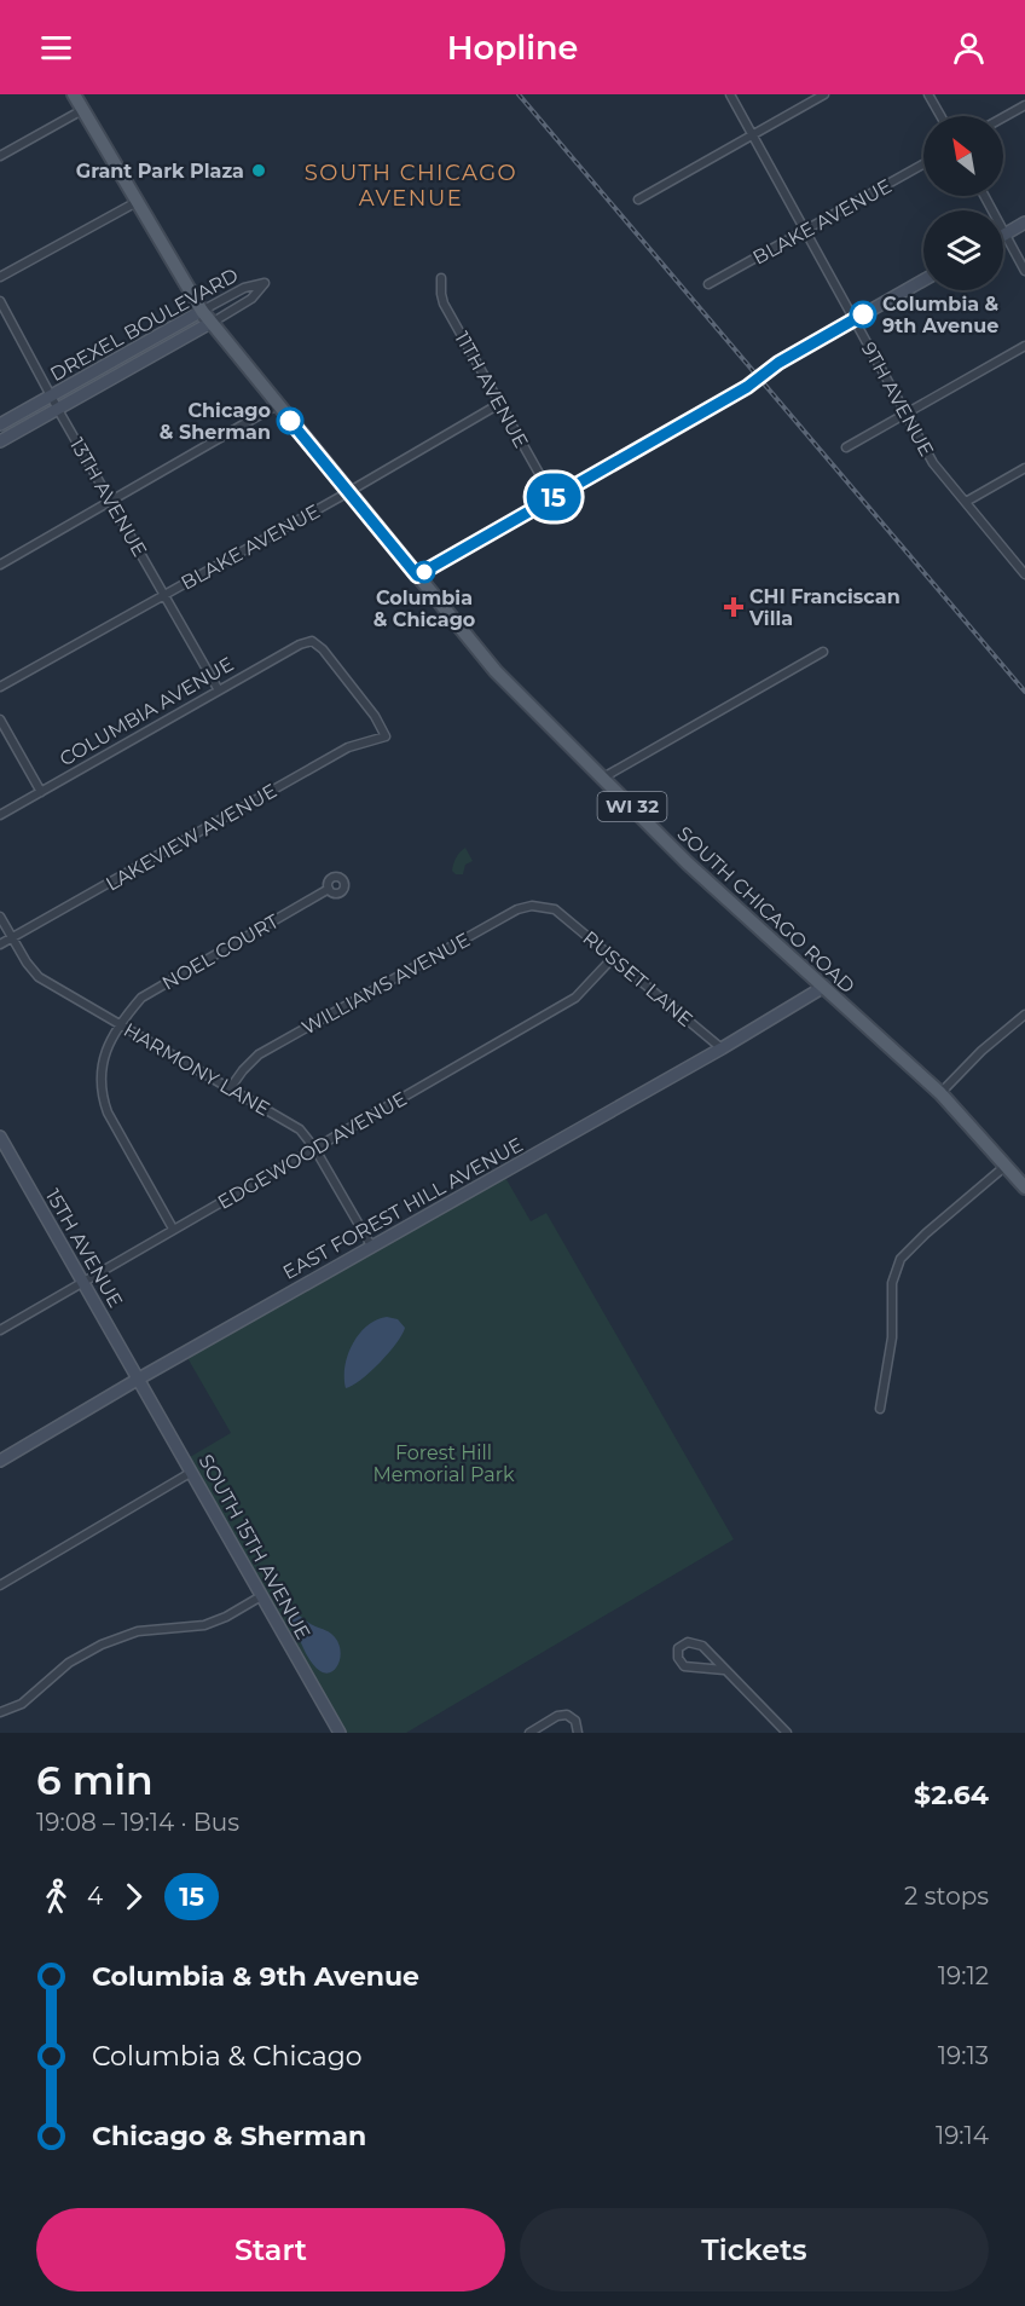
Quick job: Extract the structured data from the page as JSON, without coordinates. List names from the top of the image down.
{
  "streets": {
    "main road": ["WI 32", "SOUTH CHICAGO ROAD"],
    "street": [
      "BLAKE AVENUE",
      "DREXEL BOULEVARD",
      "11TH AVENUE",
      "9TH AVENUE",
      "13TH AVENUE",
      "COLUMBIA AVENUE",
      "LAKEVIEW AVENUE",
      "NOEL COURT",
      "RUSSET LANE",
      "WILLIAMS AVENUE",
      "HARMONY LANE",
      "EDGEWOOD AVENUE",
      "EAST FOREST HILL AVENUE",
      "15TH AVENUE",
      "SOUTH 15TH AVENUE"
    ]
  },
  "crossings": [
    ["BLAKE AVENUE", "11TH AVENUE"],
    ["BLAKE AVENUE", "9TH AVENUE"],
    ["BLAKE AVENUE", "13TH AVENUE"],
    ["BLAKE AVENUE", "SOUTH CHICAGO ROAD"],
    ["DREXEL BOULEVARD", "13TH AVENUE"],
    ["DREXEL BOULEVARD", "SOUTH CHICAGO ROAD"],
    ["13TH AVENUE", "COLUMBIA AVENUE"],
    ["COLUMBIA AVENUE", "LAKEVIEW AVENUE"],
    ["LAKEVIEW AVENUE", "HARMONY LANE"],
    ["SOUTH CHICAGO ROAD", "EAST FOREST HILL AVENUE"],
    ["NOEL COURT", "HARMONY LANE"],
    ["NOEL COURT", "EDGEWOOD AVENUE"],
    ["RUSSET LANE", "WILLIAMS AVENUE"],
    ["RUSSET LANE", "EDGEWOOD AVENUE"],
    ["RUSSET LANE", "EAST FOREST HILL AVENUE"],
    ["WILLIAMS AVENUE", "HARMONY LANE"],
    ["HARMONY LANE", "EDGEWOOD AVENUE"],
    ["HARMONY LANE", "EAST FOREST HILL AVENUE"],
    ["EDGEWOOD AVENUE", "15TH AVENUE"],
    ["EAST FOREST HILL AVENUE", "15TH AVENUE"],
    ["EAST FOREST HILL AVENUE", "SOUTH 15TH AVENUE"],
    ["15TH AVENUE", "SOUTH 15TH AVENUE"]
  ],
  "districts": ["SOUTH CHICAGO AVENUE"],
  "parks": ["Forest Hill Memorial Park"],
  "places": {
    "other": [
      "Grant Park Plaza",
      "Columbia & 9th Avenue",
      "Chicago & Sherman",
      "Columbia & Chicago"
    ],
    "health": ["CHI Franciscan Villa"]
  },
  "lines": ["bus line 15"],
  "north": "top left",
  "page": {
    "header": "Hopline",
    "on_map": "15",
    "heading": ["6 min", "19:08 – 19:14 · Bus", "$2.64"],
    "legs": ["4", "15", "2 stops"],
    "list": [
      {
        "name": "Columbia & 9th Avenue",
        "value": "19:12"
      },
      {
        "name": "Columbia & Chicago",
        "value": "19:13"
      },
      {
        "name": "Chicago & Sherman",
        "value": "19:14"
      }
    ],
    "buttons": ["Start", "Tickets"]
  }
}
